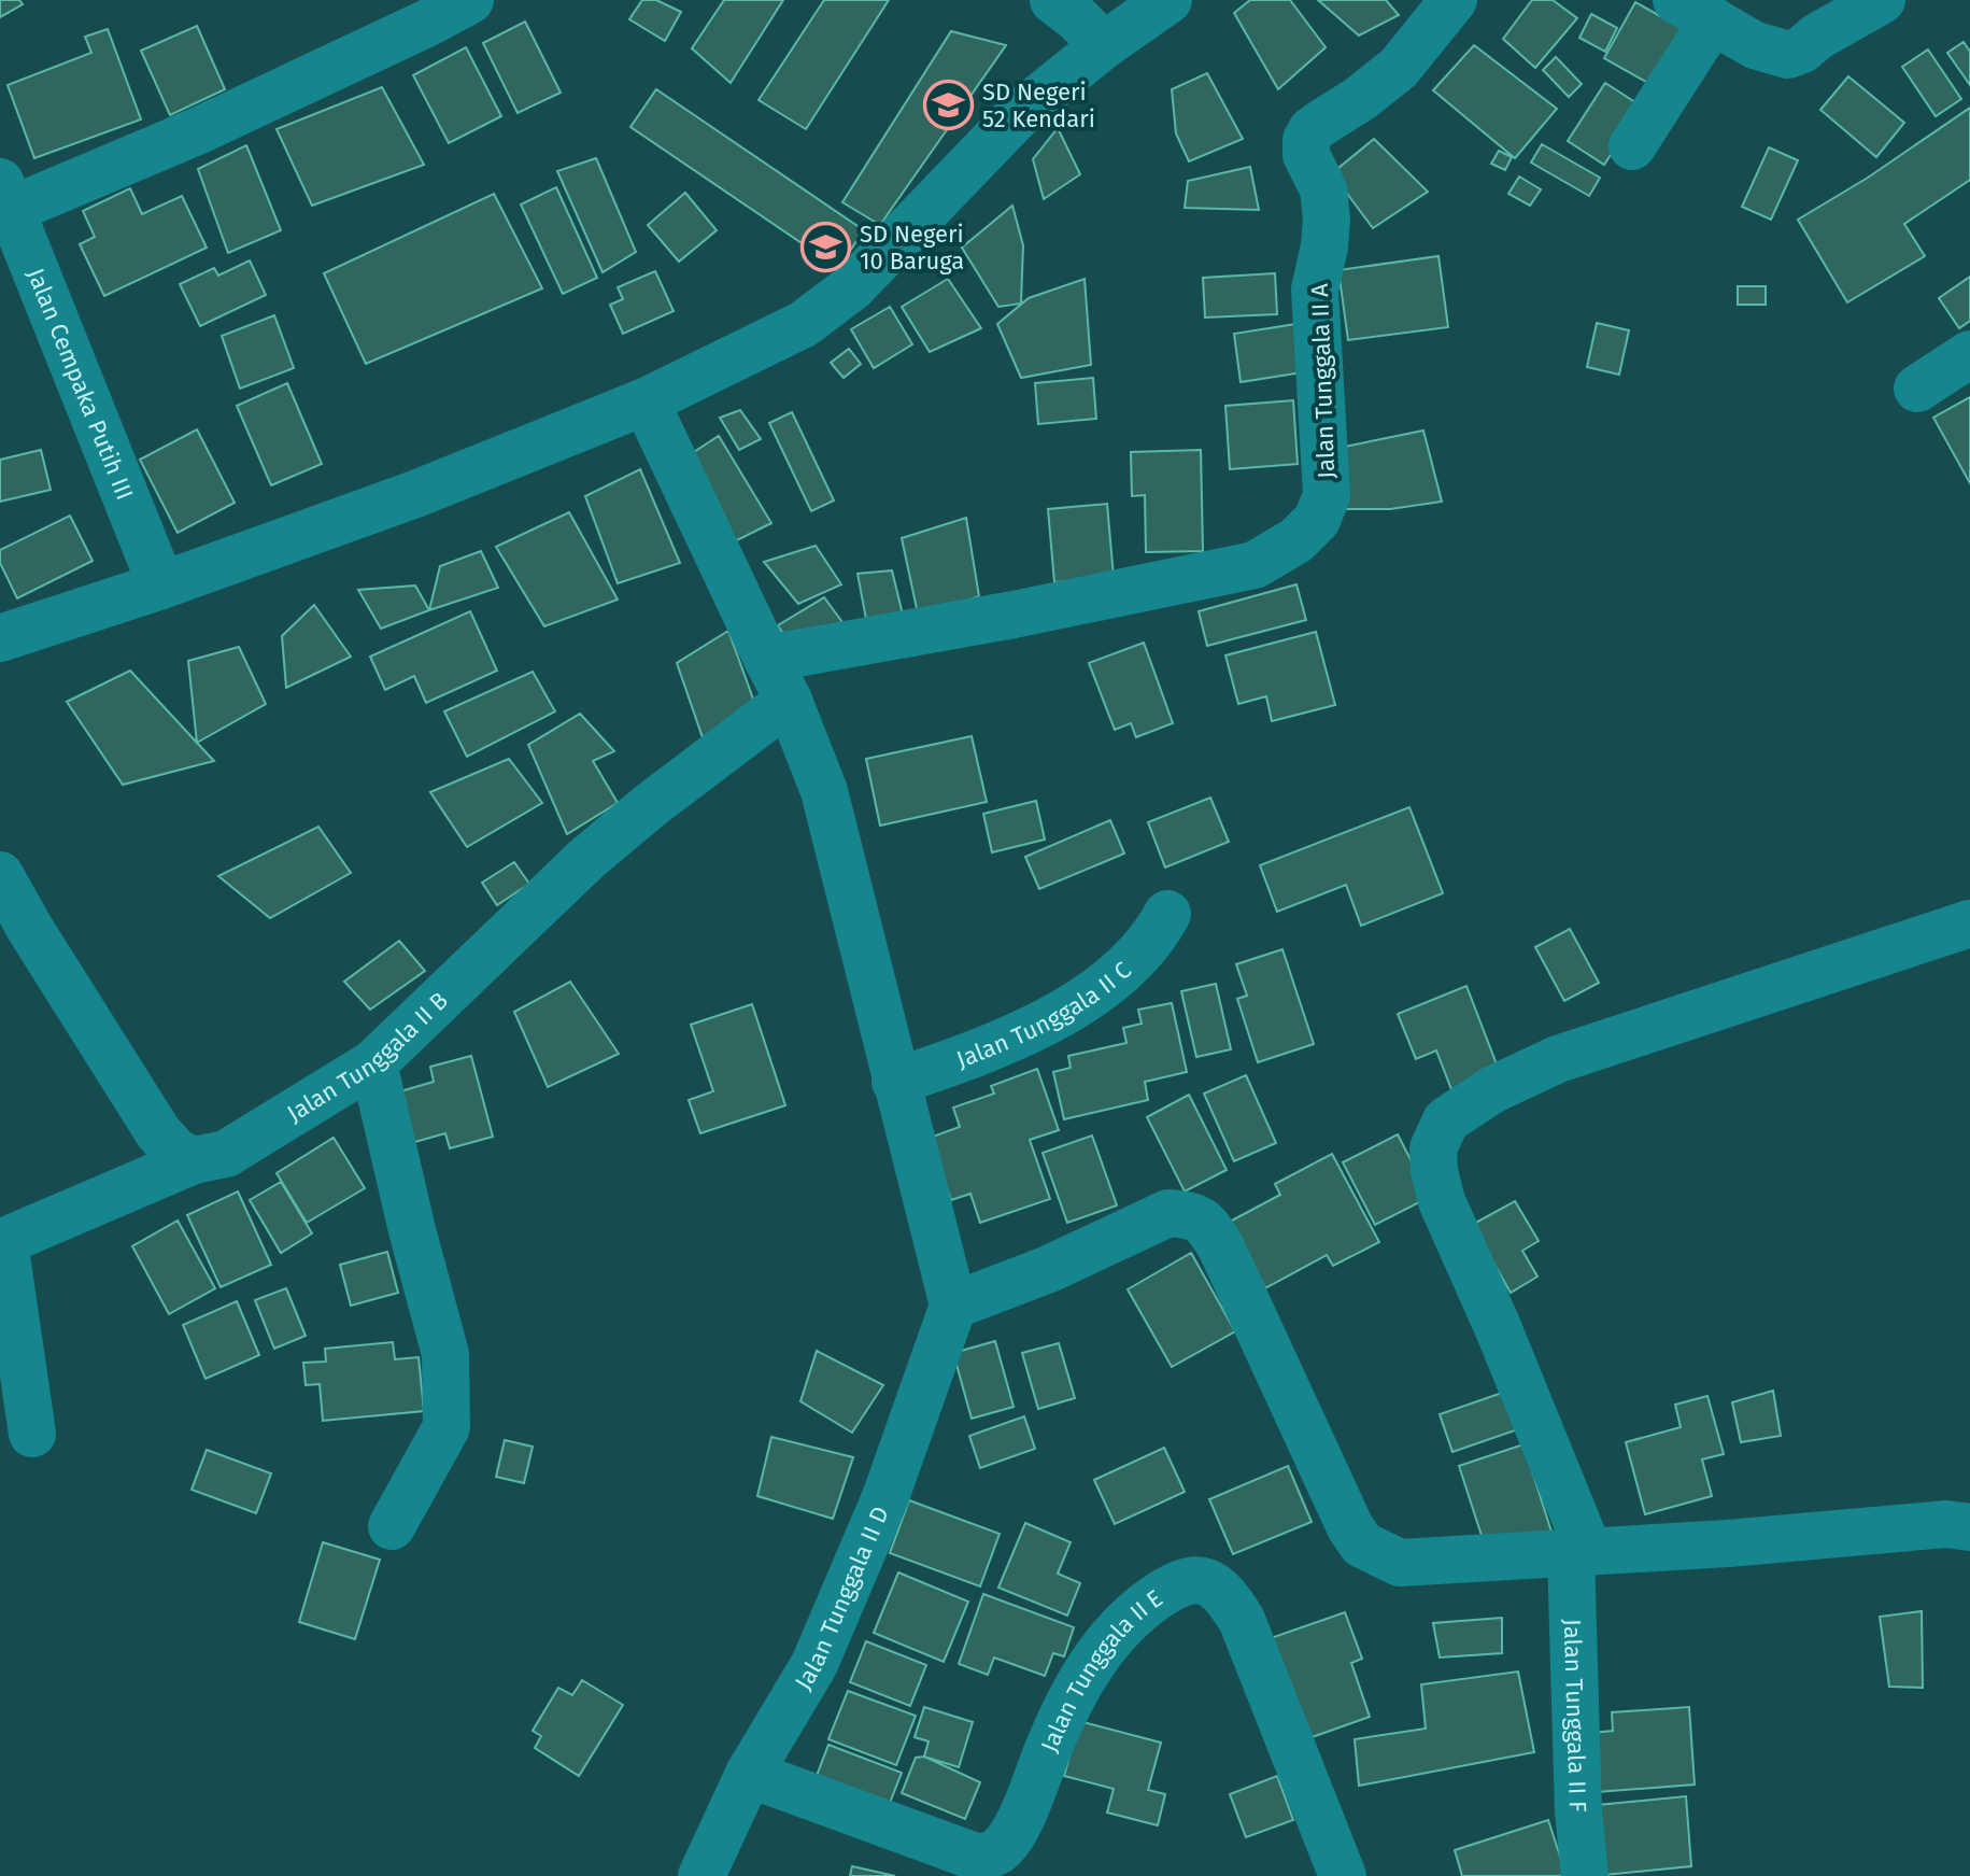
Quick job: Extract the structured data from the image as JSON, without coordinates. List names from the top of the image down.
{
  "streets": {
    "street": [
      "Jalan Tunggala II A",
      "Jalan Cempaka Putih III",
      "Jalan Tunggala II C",
      "Jalan Tunggala II B",
      "Jalan Tunggala II D",
      "Jalan Tunggala II E",
      "Jalan Tunggala II F"
    ]
  },
  "crossings": [
    ["Jalan Tunggala II D", "Jalan Tunggala II E"]
  ],
  "places": {
    "school or university": ["SD Negeri 52 Kendari", "SD Negeri 10 Baruga"]
  }
}
